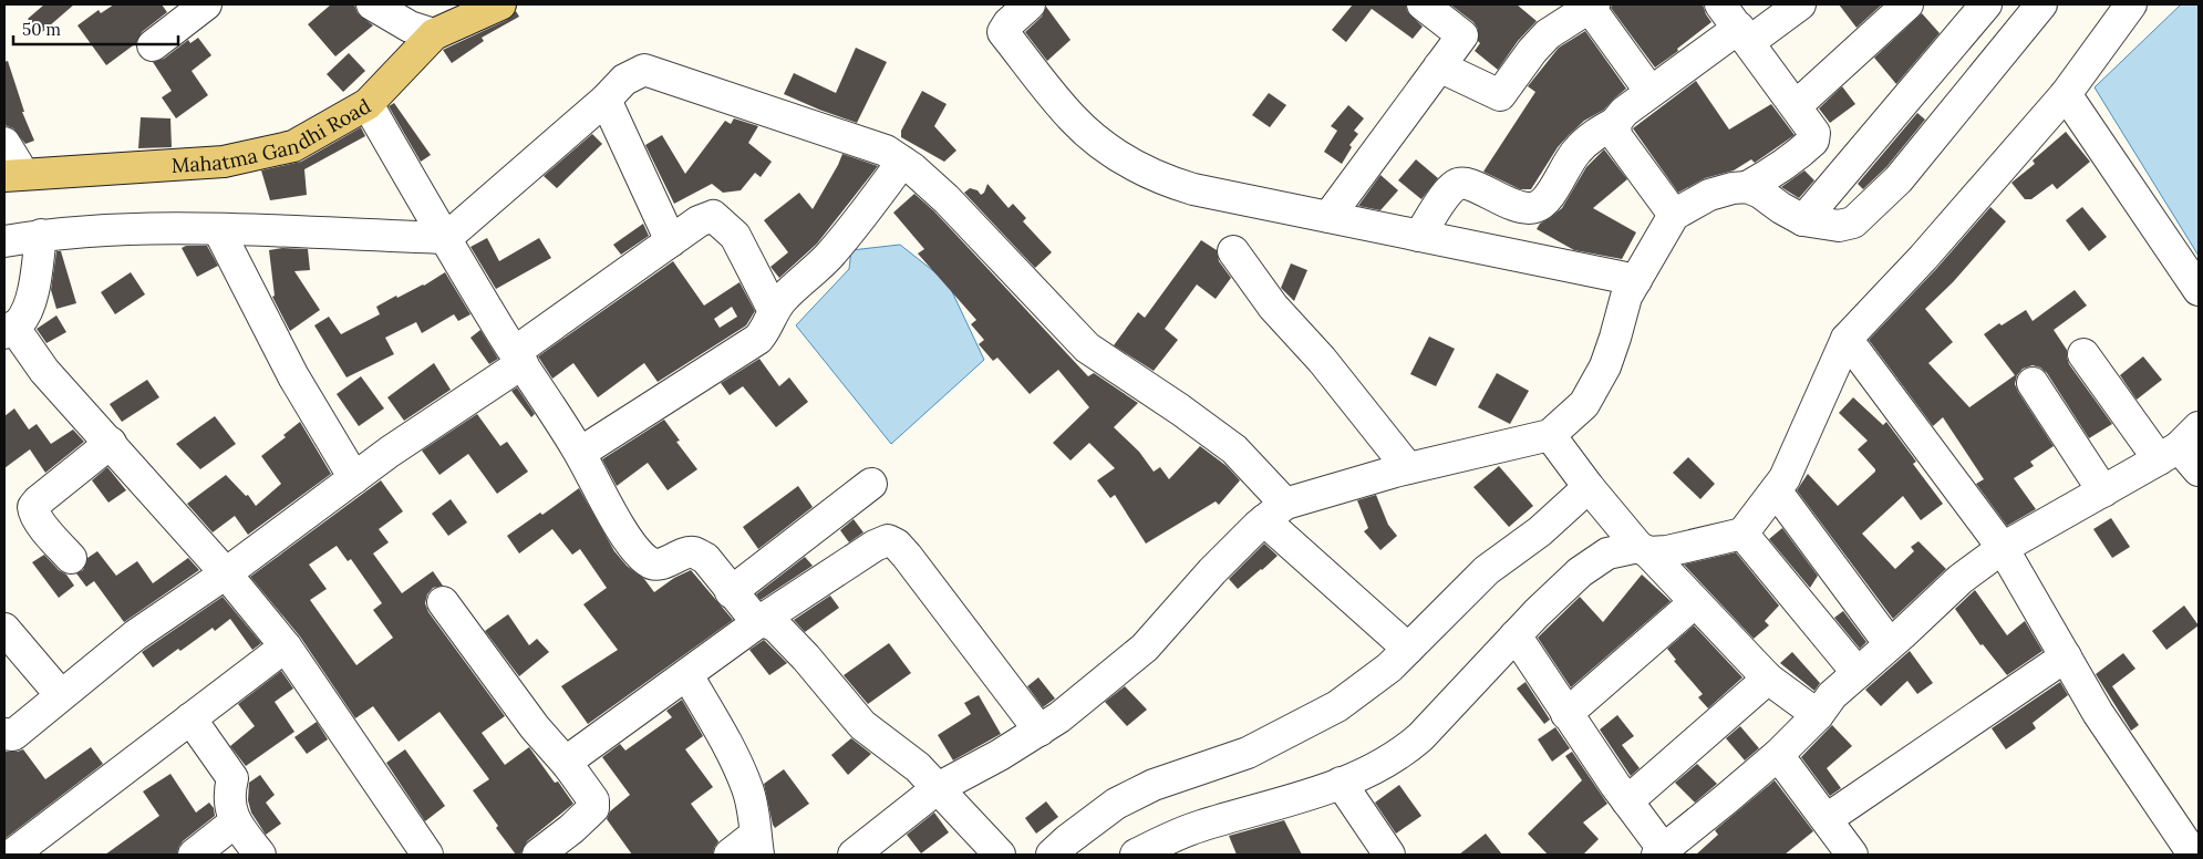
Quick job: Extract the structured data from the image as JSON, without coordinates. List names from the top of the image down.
{
  "streets": {
    "main road": ["Mahatma Gandhi Road"]
  },
  "scale_bar": "50 m"
}
